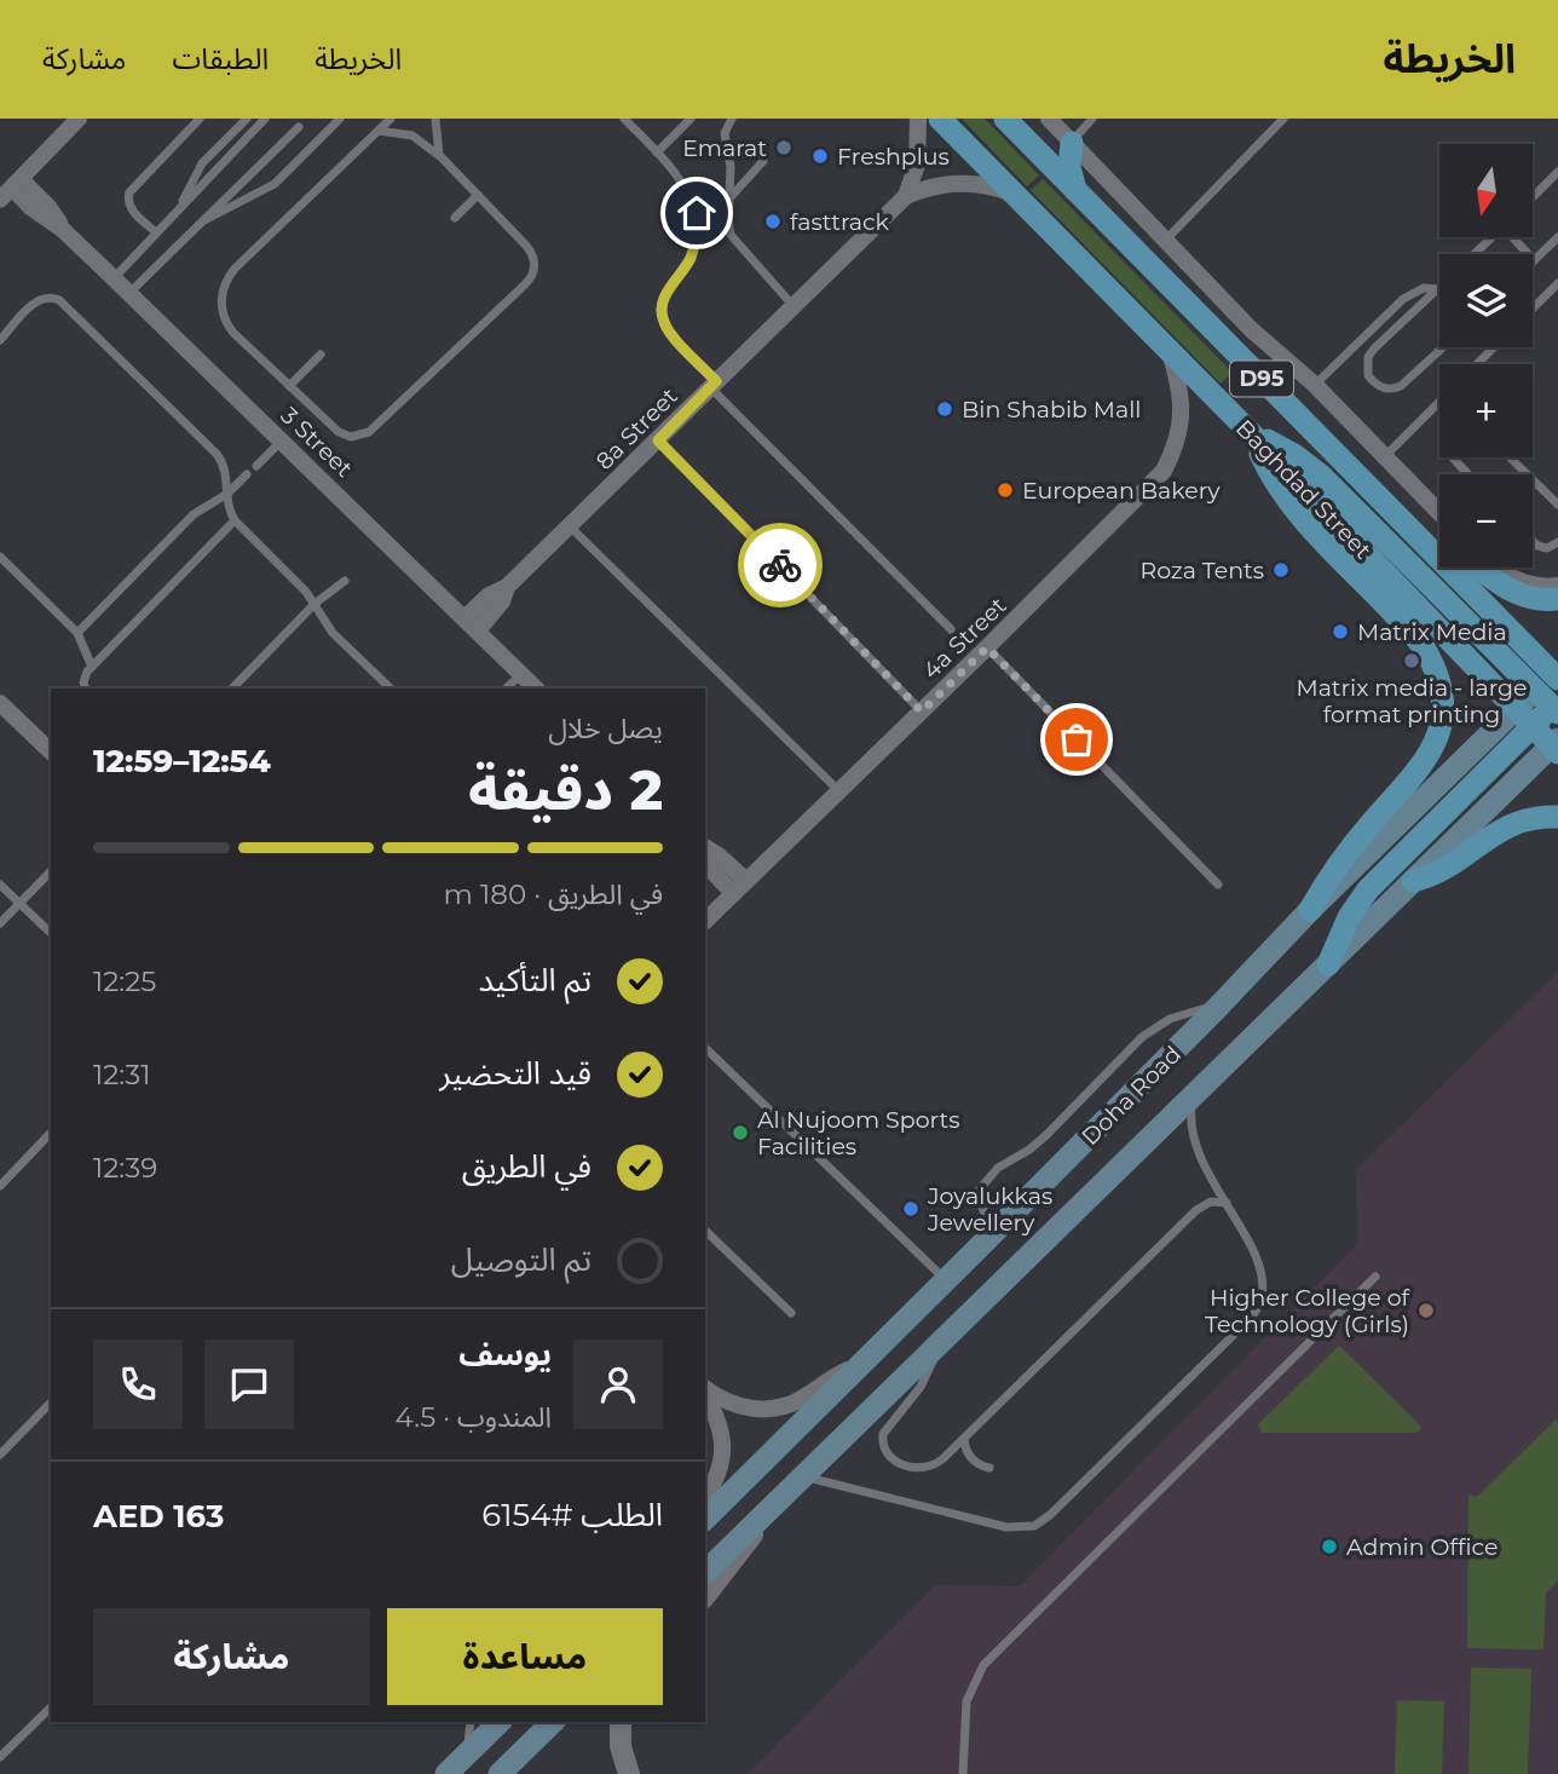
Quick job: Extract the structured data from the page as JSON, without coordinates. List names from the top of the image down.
{
  "streets": {
    "main road": ["D95", "Baghdad Street", "Doha Road"],
    "street": ["8a Street", "3 Street", "4a Street"]
  },
  "crossings": [
    ["8a Street", "3 Street"],
    ["8a Street", "Baghdad Street"],
    ["Baghdad Street", "4a Street"],
    ["Baghdad Street", "Doha Road"]
  ],
  "places": [
    "Emarat",
    "Freshplus",
    "fasttrack",
    "Bin Shabib Mall",
    "European Bakery",
    "Roza Tents",
    "Matrix Media",
    "Matrix media - large format printing",
    "Al Nujoom Sports Facilities",
    "Joyalukkas Jewellery",
    "Higher College of Technology (Girls)",
    "Admin Office"
  ],
  "north": "bottom",
  "page": {
    "header": "الخريطة",
    "nav": ["الخريطة", "الطبقات", "مشاركة"],
    "map_buttons": ["+", "−"],
    "heading": ["2 دقيقة", "يصل خلال", "12:54–12:59"],
    "panel": [
      "يوسف",
      "المندوب · 4.5",
      "الطلب #6154",
      "AED 163"
    ],
    "bar": "في الطريق · 180 m",
    "list": [
      ["تم التأكيد", "12:25"],
      ["قيد التحضير", "12:31"],
      ["في الطريق", "12:39"],
      "تم التوصيل"
    ],
    "buttons": ["مساعدة", "مشاركة"]
  }
}
